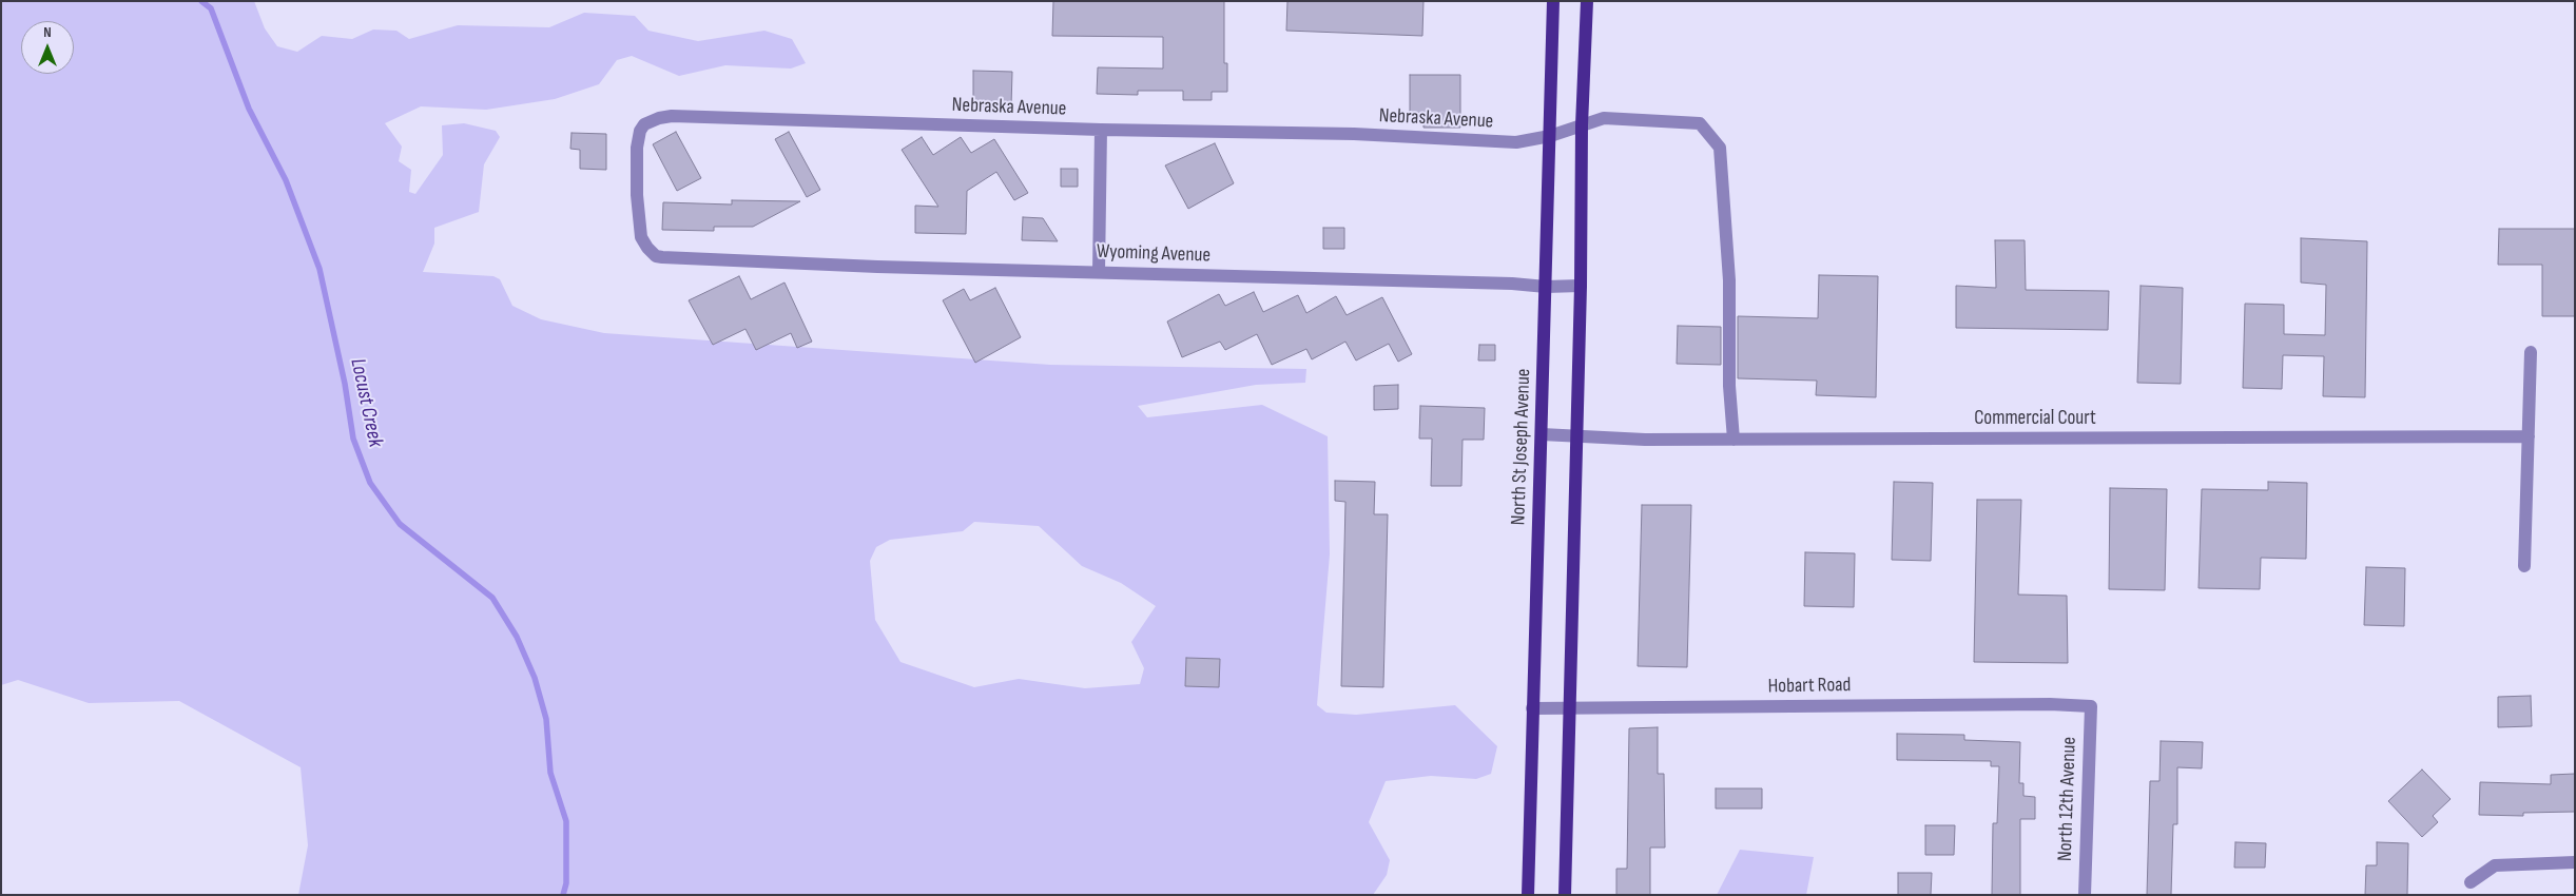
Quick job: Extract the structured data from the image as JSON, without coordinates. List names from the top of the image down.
{
  "streets": {
    "main road": ["North St Joseph Avenue"],
    "street": [
      "Nebraska Avenue",
      "Wyoming Avenue",
      "Commercial Court",
      "Hobart Road",
      "North 12th Avenue"
    ]
  },
  "crossings": [
    ["Nebraska Avenue", "Wyoming Avenue"],
    ["Nebraska Avenue", "Commercial Court"],
    ["Nebraska Avenue", "North St Joseph Avenue"],
    ["Wyoming Avenue", "North St Joseph Avenue"],
    ["Commercial Court", "North St Joseph Avenue"],
    ["North St Joseph Avenue", "Hobart Road"],
    ["Hobart Road", "North 12th Avenue"]
  ],
  "water": ["Locust Creek"],
  "north": "top"
}
